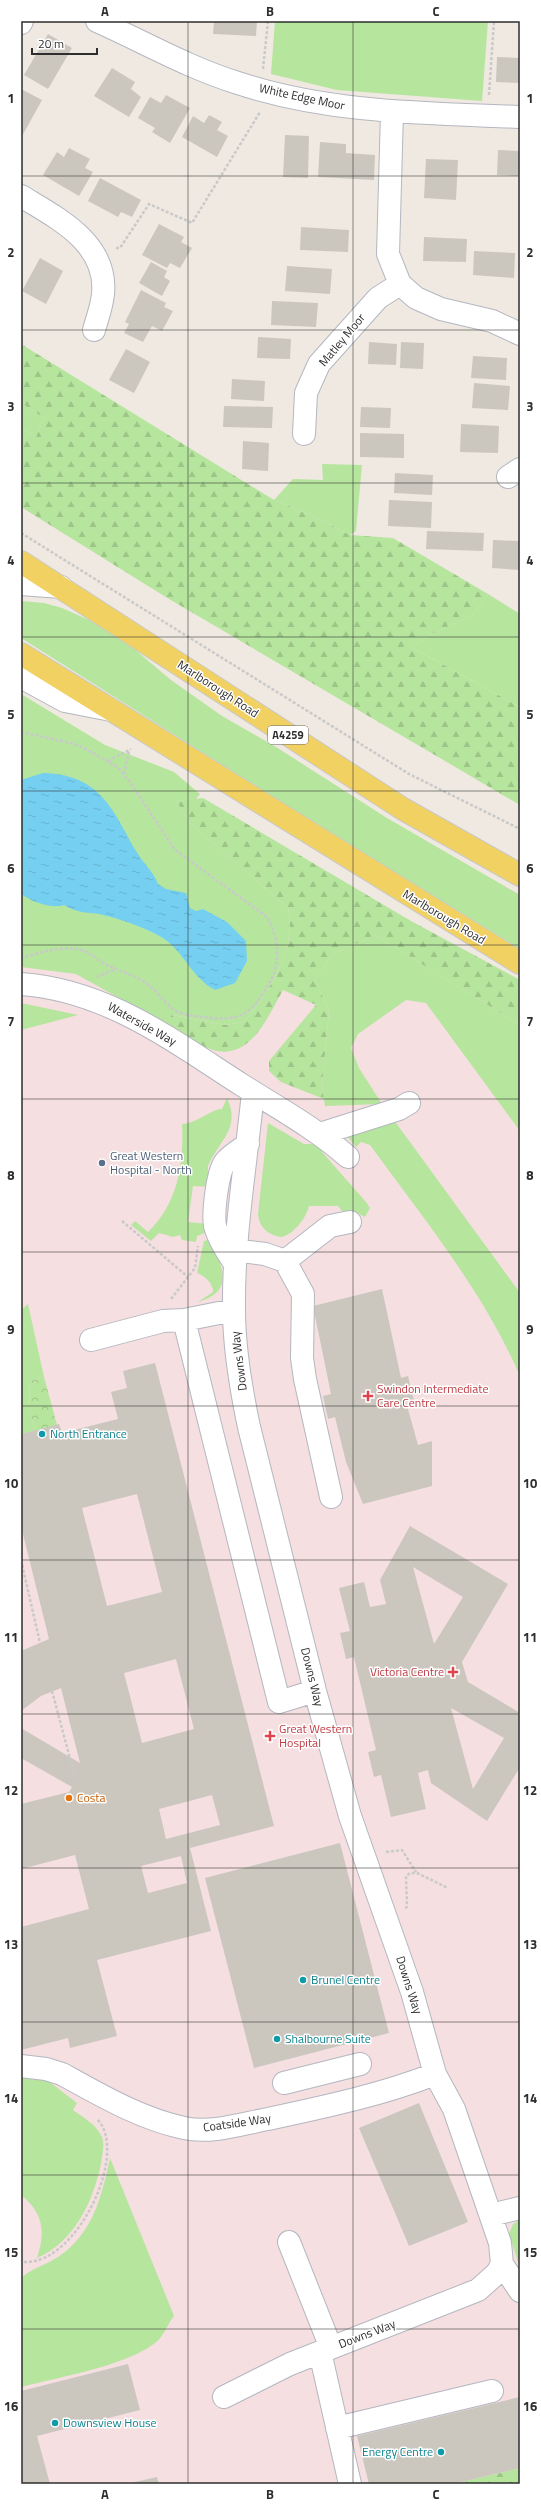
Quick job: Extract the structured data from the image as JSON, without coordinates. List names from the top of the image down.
{
  "streets": {
    "main road": ["Marlborough Road", "A4259"],
    "street": [
      "White Edge Moor",
      "Matley Moor",
      "Waterside Way",
      "Downs Way",
      "Coatside Way"
    ]
  },
  "crossings": [
    ["Waterside Way", "Downs Way"],
    ["Downs Way", "Coatside Way"]
  ],
  "places": {
    "other": [
      "Great Western Hospital - North",
      "North Entrance",
      "Costa",
      "Brunel Centre",
      "Shalbourne Suite",
      "Downsview House",
      "Energy Centre"
    ],
    "health": ["Swindon Intermediate Care Centre", "Victoria Centre", "Great Western Hospital"]
  },
  "scale_bar": "20 m",
  "grid": {
    "columns": ["A", "B", "C"],
    "rows": [
      "1",
      "2",
      "3",
      "4",
      "5",
      "6",
      "7",
      "8",
      "9",
      "10",
      "11",
      "12",
      "13",
      "14",
      "15",
      "16"
    ]
  }
}
